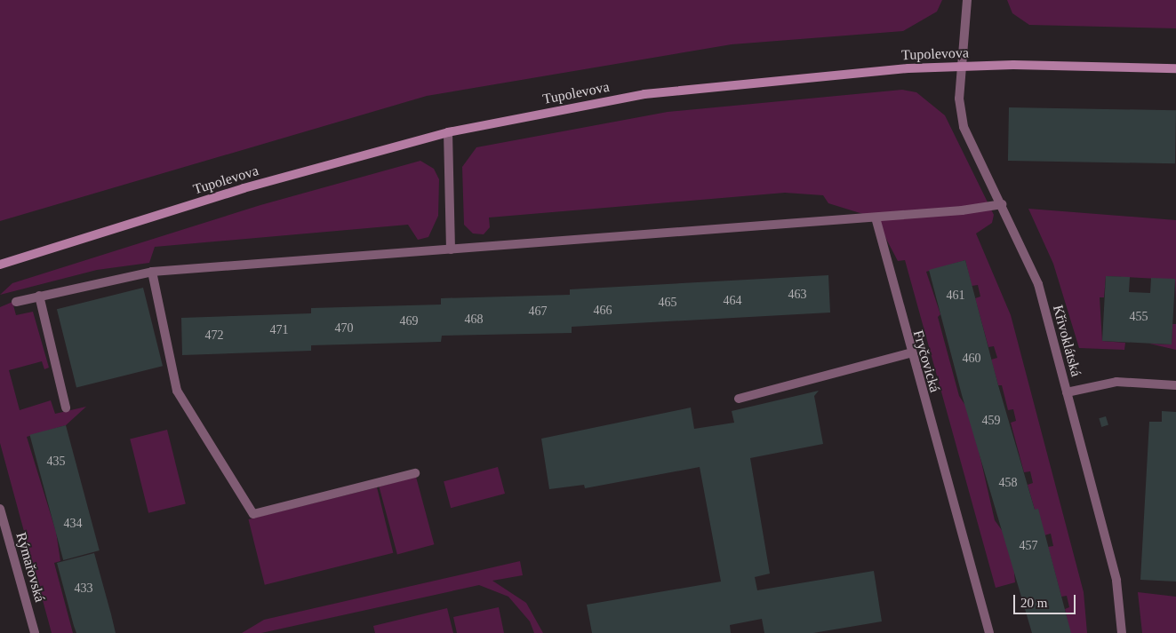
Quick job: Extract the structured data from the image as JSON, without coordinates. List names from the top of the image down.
{
  "streets": {
    "main road": ["Tupolevova"],
    "street": ["Křivoklátská", "Fryčovická", "Rýmařovská"]
  },
  "crossings": [
    ["Tupolevova", "Křivoklátská"]
  ],
  "house_numbers": [
    "463",
    "461",
    "464",
    "465",
    "466",
    "467",
    "455",
    "468",
    "469",
    "470",
    "471",
    "472",
    "460",
    "459",
    "435",
    "458",
    "434",
    "457",
    "433"
  ],
  "scale_bar": "20 m"
}
